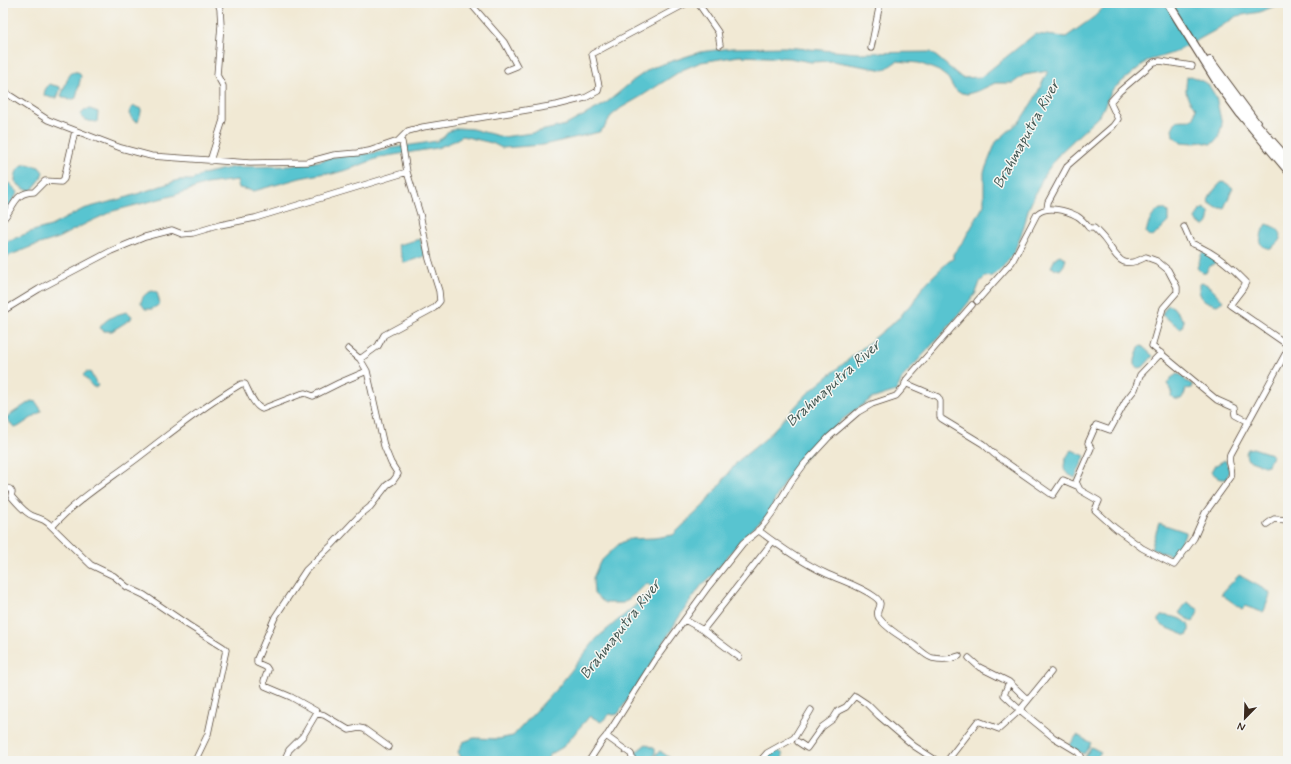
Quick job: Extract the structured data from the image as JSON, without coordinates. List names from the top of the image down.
{
  "water": ["Brahmaputra River"],
  "north": "bottom left"
}
